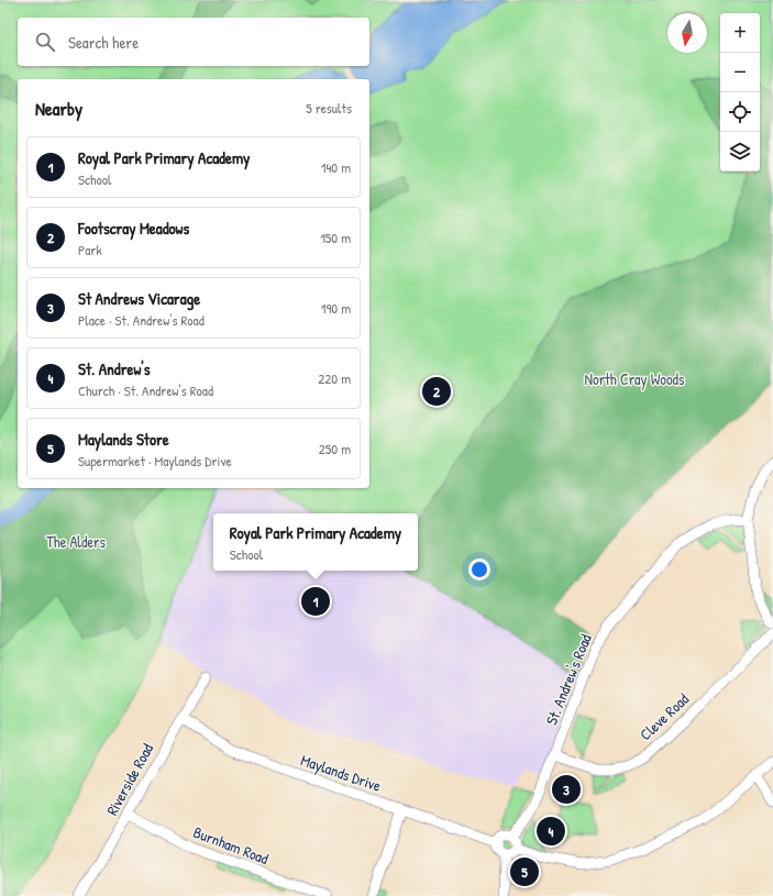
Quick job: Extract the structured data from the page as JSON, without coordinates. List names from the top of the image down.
{
  "streets": {
    "street": [
      "St. Andrew's Road",
      "Cleve Road",
      "Maylands Drive",
      "Riverside Road",
      "Burnham Road"
    ]
  },
  "crossings": [
    ["St. Andrew's Road", "Cleve Road"],
    ["St. Andrew's Road", "Maylands Drive"],
    ["Maylands Drive", "Riverside Road"],
    ["Riverside Road", "Burnham Road"]
  ],
  "parks": ["North Cray Woods", "The Alders"],
  "north": "bottom",
  "page": {
    "map_buttons": ["+", "−"],
    "search": "Search here",
    "heading": ["Nearby", "5 results"],
    "list": [
      {
        "mark": "1",
        "name": "Royal Park Primary Academy",
        "note": "School",
        "value": "140 m"
      },
      {
        "mark": "2",
        "name": "Footscray Meadows",
        "note": "Park",
        "value": "150 m"
      },
      {
        "mark": "3",
        "name": "St Andrews Vicarage",
        "note": "Place · St. Andrew's Road",
        "value": "190 m"
      },
      {
        "mark": "4",
        "name": "St. Andrew's",
        "note": "Church · St. Andrew's Road",
        "value": "220 m"
      },
      {
        "mark": "5",
        "name": "Maylands Store",
        "note": "Supermarket · Maylands Drive",
        "value": "250 m"
      }
    ],
    "pins": [
      "2",
      "1",
      "3",
      "4",
      "5"
    ],
    "popup": ["Royal Park Primary Academy", "School"]
  }
}
